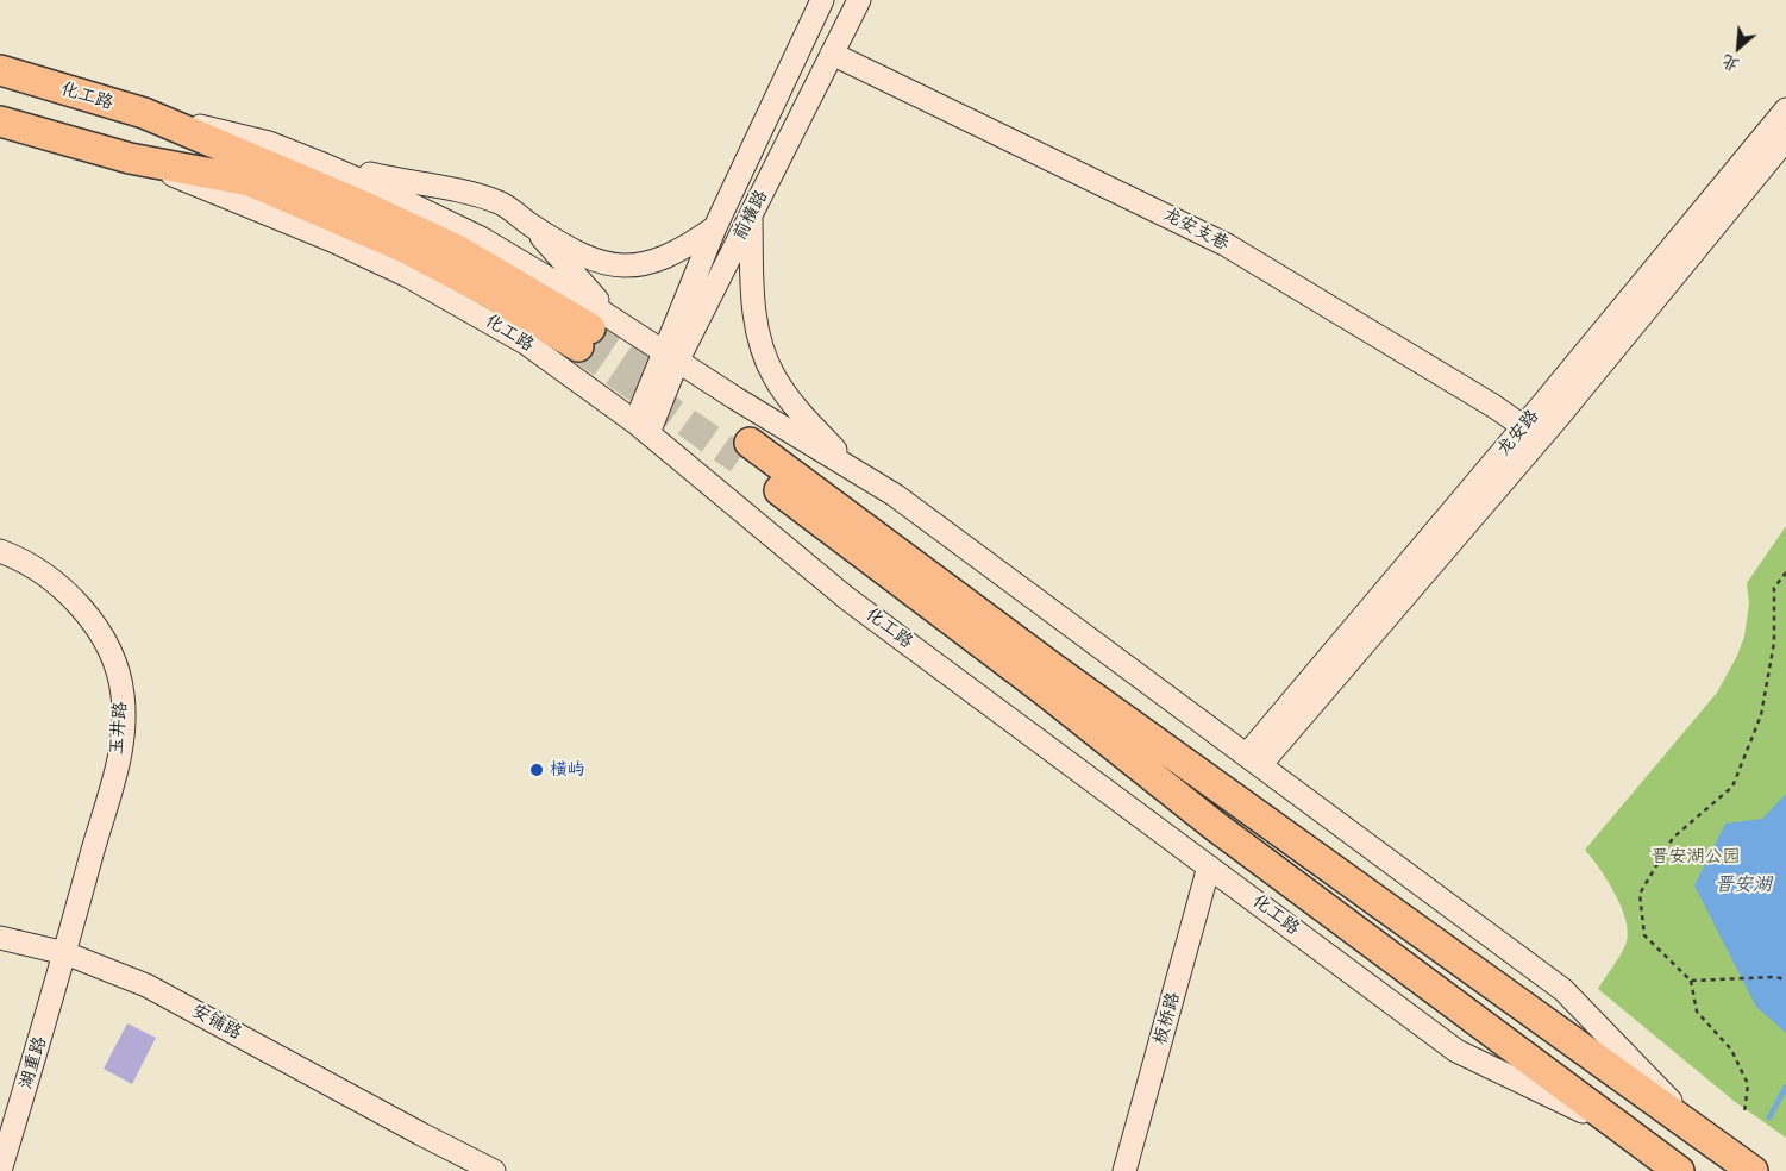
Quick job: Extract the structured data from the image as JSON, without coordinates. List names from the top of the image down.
{
  "streets": {
    "highway": ["化工路"],
    "main road": [
      "前横路",
      "龙安支巷",
      "龙安路",
      "玉井路",
      "板桥路",
      "安铺路",
      "湖重路"
    ]
  },
  "crossings": [
    ["化工路", "前横路"],
    ["化工路", "板桥路"],
    ["前横路", "龙安支巷"],
    ["龙安支巷", "龙安路"],
    ["玉井路", "安铺路"],
    ["玉井路", "湖重路"],
    ["安铺路", "湖重路"]
  ],
  "water": ["晋安湖"],
  "parks": ["晋安湖公园"],
  "places": ["横屿"],
  "north": "bottom left"
}
